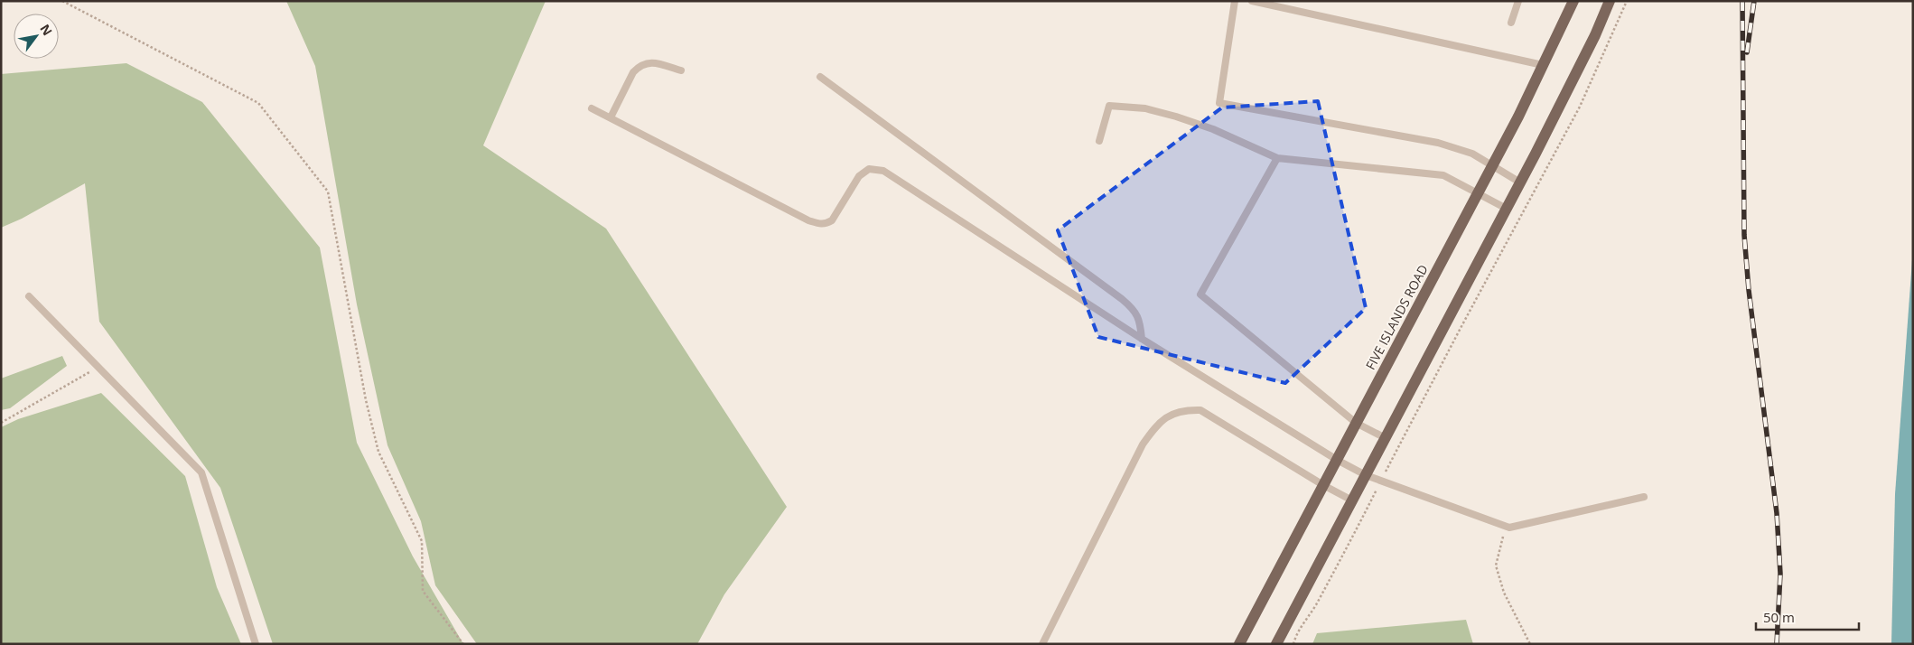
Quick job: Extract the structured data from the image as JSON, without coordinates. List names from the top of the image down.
{
  "streets": {
    "main road": ["FIVE ISLANDS ROAD"]
  },
  "scale_bar": "50 m",
  "north": "top right"
}
